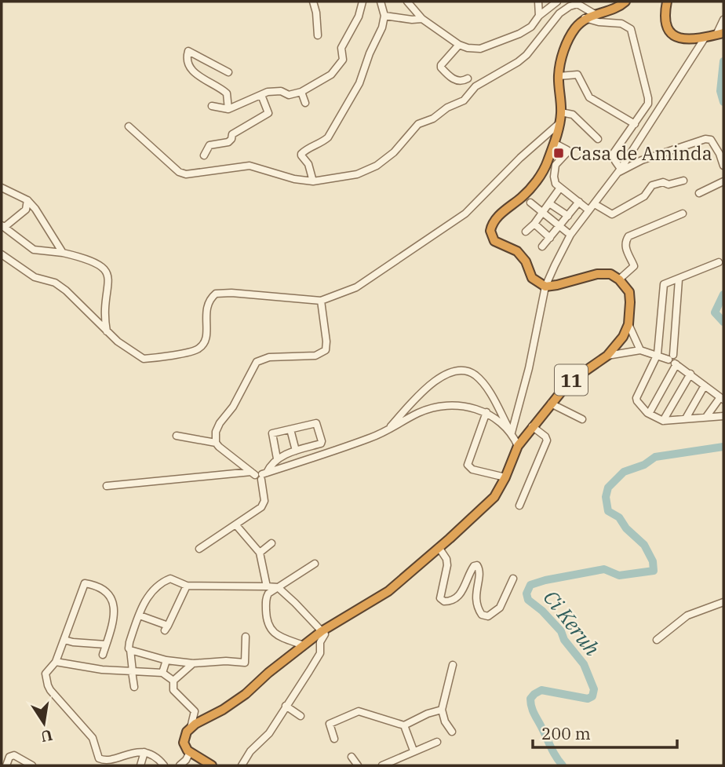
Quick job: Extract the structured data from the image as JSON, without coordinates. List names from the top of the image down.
{
  "streets": {
    "highway": ["11"]
  },
  "water": ["Ci Keruh"],
  "places": {
    "transit": ["Casa de Aminda"]
  },
  "scale_bar": "200 m",
  "north": "bottom"
}
